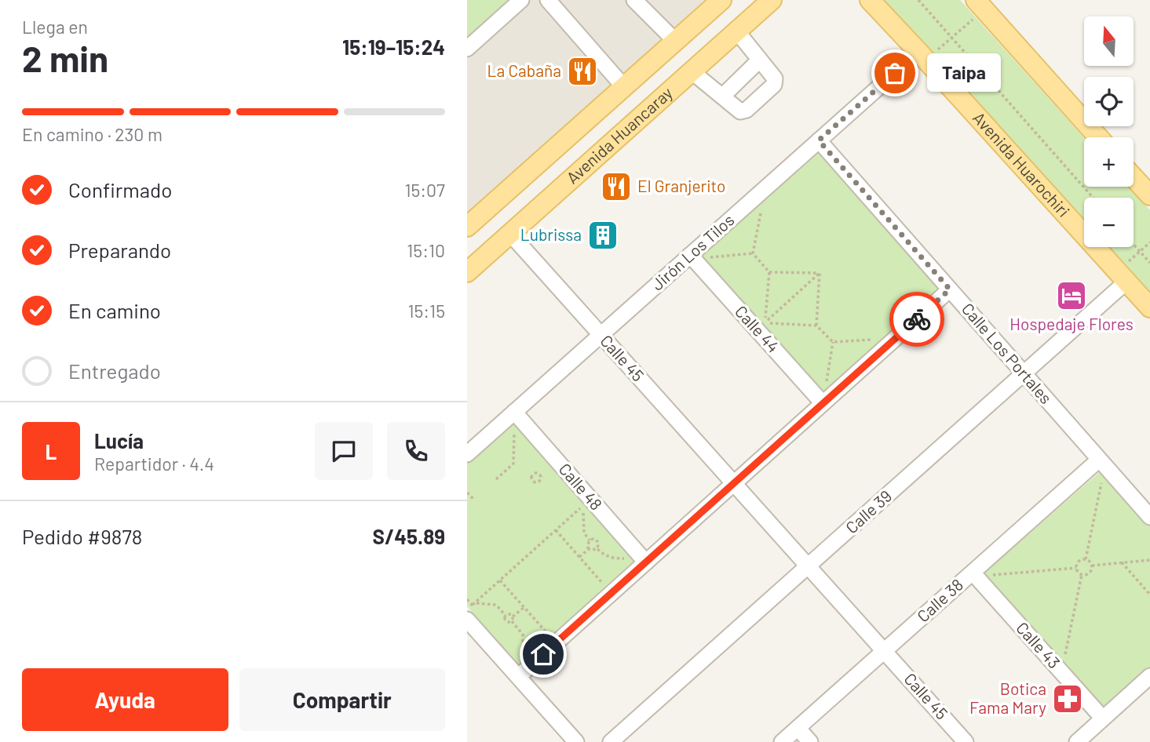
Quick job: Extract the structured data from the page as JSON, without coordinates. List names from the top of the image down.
{
  "streets": {
    "main road": ["Avenida Huancaray", "Avenida Huarochiri"],
    "street": [
      "Jirón Los Tilos",
      "Calle 44",
      "Calle Los Portales",
      "Calle 45",
      "Calle 48",
      "Calle 39",
      "Calle 38",
      "Calle 43"
    ]
  },
  "crossings": [
    ["Avenida Huancaray", "Calle 45"],
    ["Avenida Huarochiri", "Jirón Los Tilos"],
    ["Avenida Huarochiri", "Calle 39"],
    ["Jirón Los Tilos", "Calle 44"],
    ["Jirón Los Tilos", "Calle Los Portales"],
    ["Jirón Los Tilos", "Calle 45"],
    ["Jirón Los Tilos", "Calle 48"],
    ["Calle Los Portales", "Calle 39"],
    ["Calle Los Portales", "Calle 38"],
    ["Calle 45", "Calle 39"],
    ["Calle 45", "Calle 38"],
    ["Calle 38", "Calle 43"]
  ],
  "places": {
    "restaurant": ["La Cabaña", "El Granjerito"],
    "other": ["Taipa"],
    "building": ["Lubrissa"],
    "hotel": ["Hospedaje Flores"],
    "pharmacy": ["Botica Fama Mary"]
  },
  "north": "top",
  "page": {
    "heading": ["2 min", "Llega en", "15:19–15:24"],
    "panel": [
      "Lucía",
      "Repartidor · 4.4",
      "Pedido #9878",
      "S/45.89"
    ],
    "map_buttons": ["+", "−"],
    "bubble": "Taipa",
    "bar": "En camino · 230 m",
    "list": [
      ["Confirmado", "15:07"],
      ["Preparando", "15:10"],
      ["En camino", "15:15"],
      "Entregado"
    ],
    "round": "L",
    "buttons": ["Ayuda", "Compartir"]
  }
}
